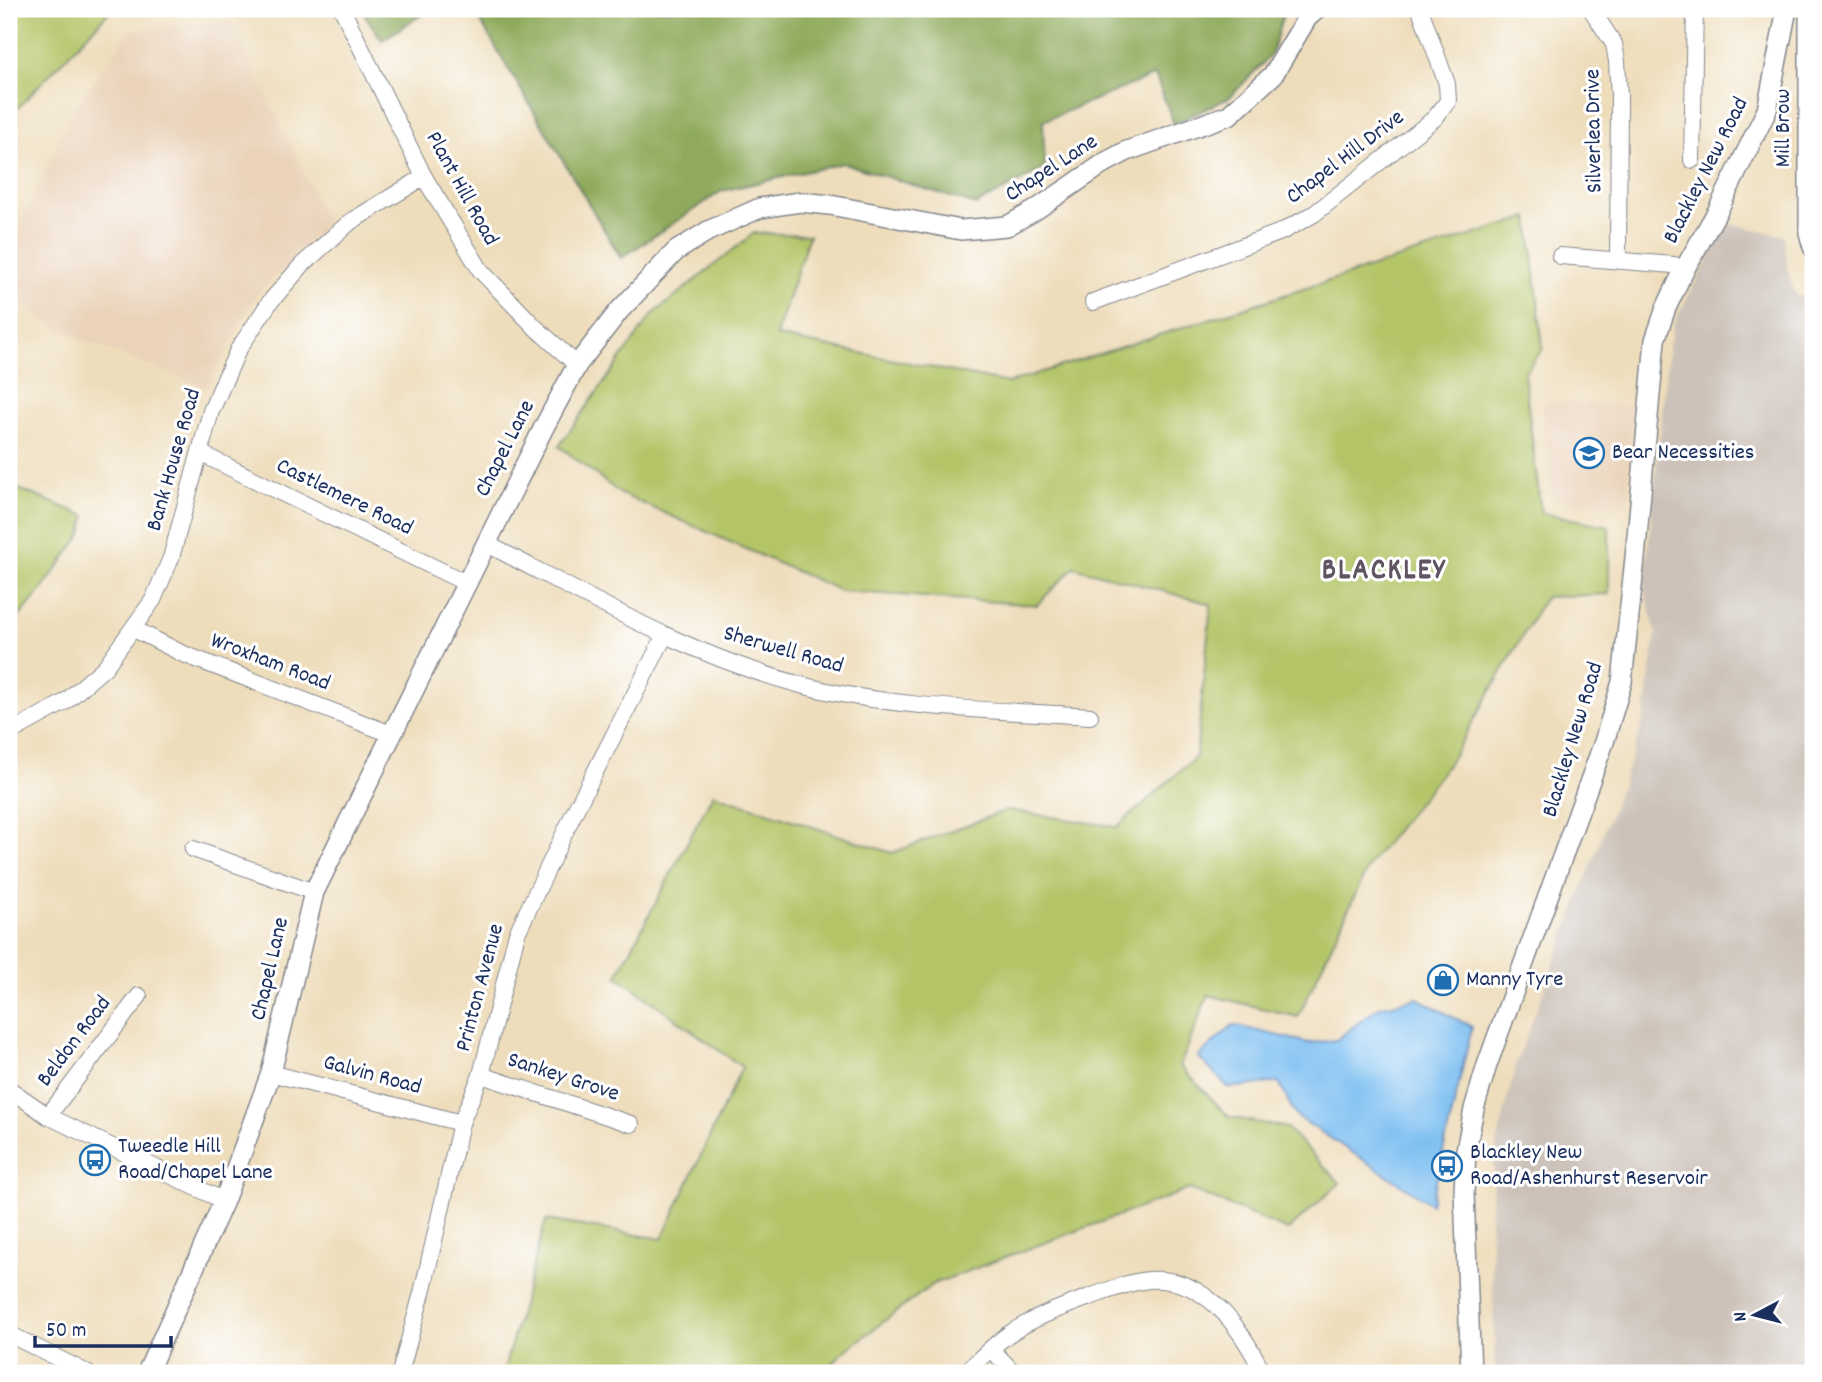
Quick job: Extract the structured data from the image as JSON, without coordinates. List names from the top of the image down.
{
  "streets": {
    "street": [
      "Mill Brow",
      "Silverlea Drive",
      "Chapel Hill Drive",
      "Chapel Lane",
      "Blackley New Road",
      "Plant Hill Road",
      "Bank House Road",
      "Castlemere Road",
      "Sherwell Road",
      "Wroxham Road",
      "Printon Avenue",
      "Beldon Road",
      "Galvin Road",
      "Sankey Grove"
    ]
  },
  "crossings": [
    ["Chapel Lane", "Plant Hill Road"],
    ["Chapel Lane", "Castlemere Road"],
    ["Chapel Lane", "Sherwell Road"],
    ["Chapel Lane", "Wroxham Road"],
    ["Chapel Lane", "Galvin Road"],
    ["Plant Hill Road", "Bank House Road"],
    ["Bank House Road", "Castlemere Road"],
    ["Bank House Road", "Wroxham Road"],
    ["Sherwell Road", "Printon Avenue"],
    ["Printon Avenue", "Galvin Road"],
    ["Printon Avenue", "Sankey Grove"]
  ],
  "districts": ["BLACKLEY"],
  "places": {
    "school or university": ["Bear Necessities"],
    "shop": ["Manny Tyre"],
    "bus stop": ["Tweedle Hill Road/Chapel Lane", "Blackley New Road/Ashenhurst Reservoir"]
  },
  "scale_bar": "50 m",
  "north": "left"
}
